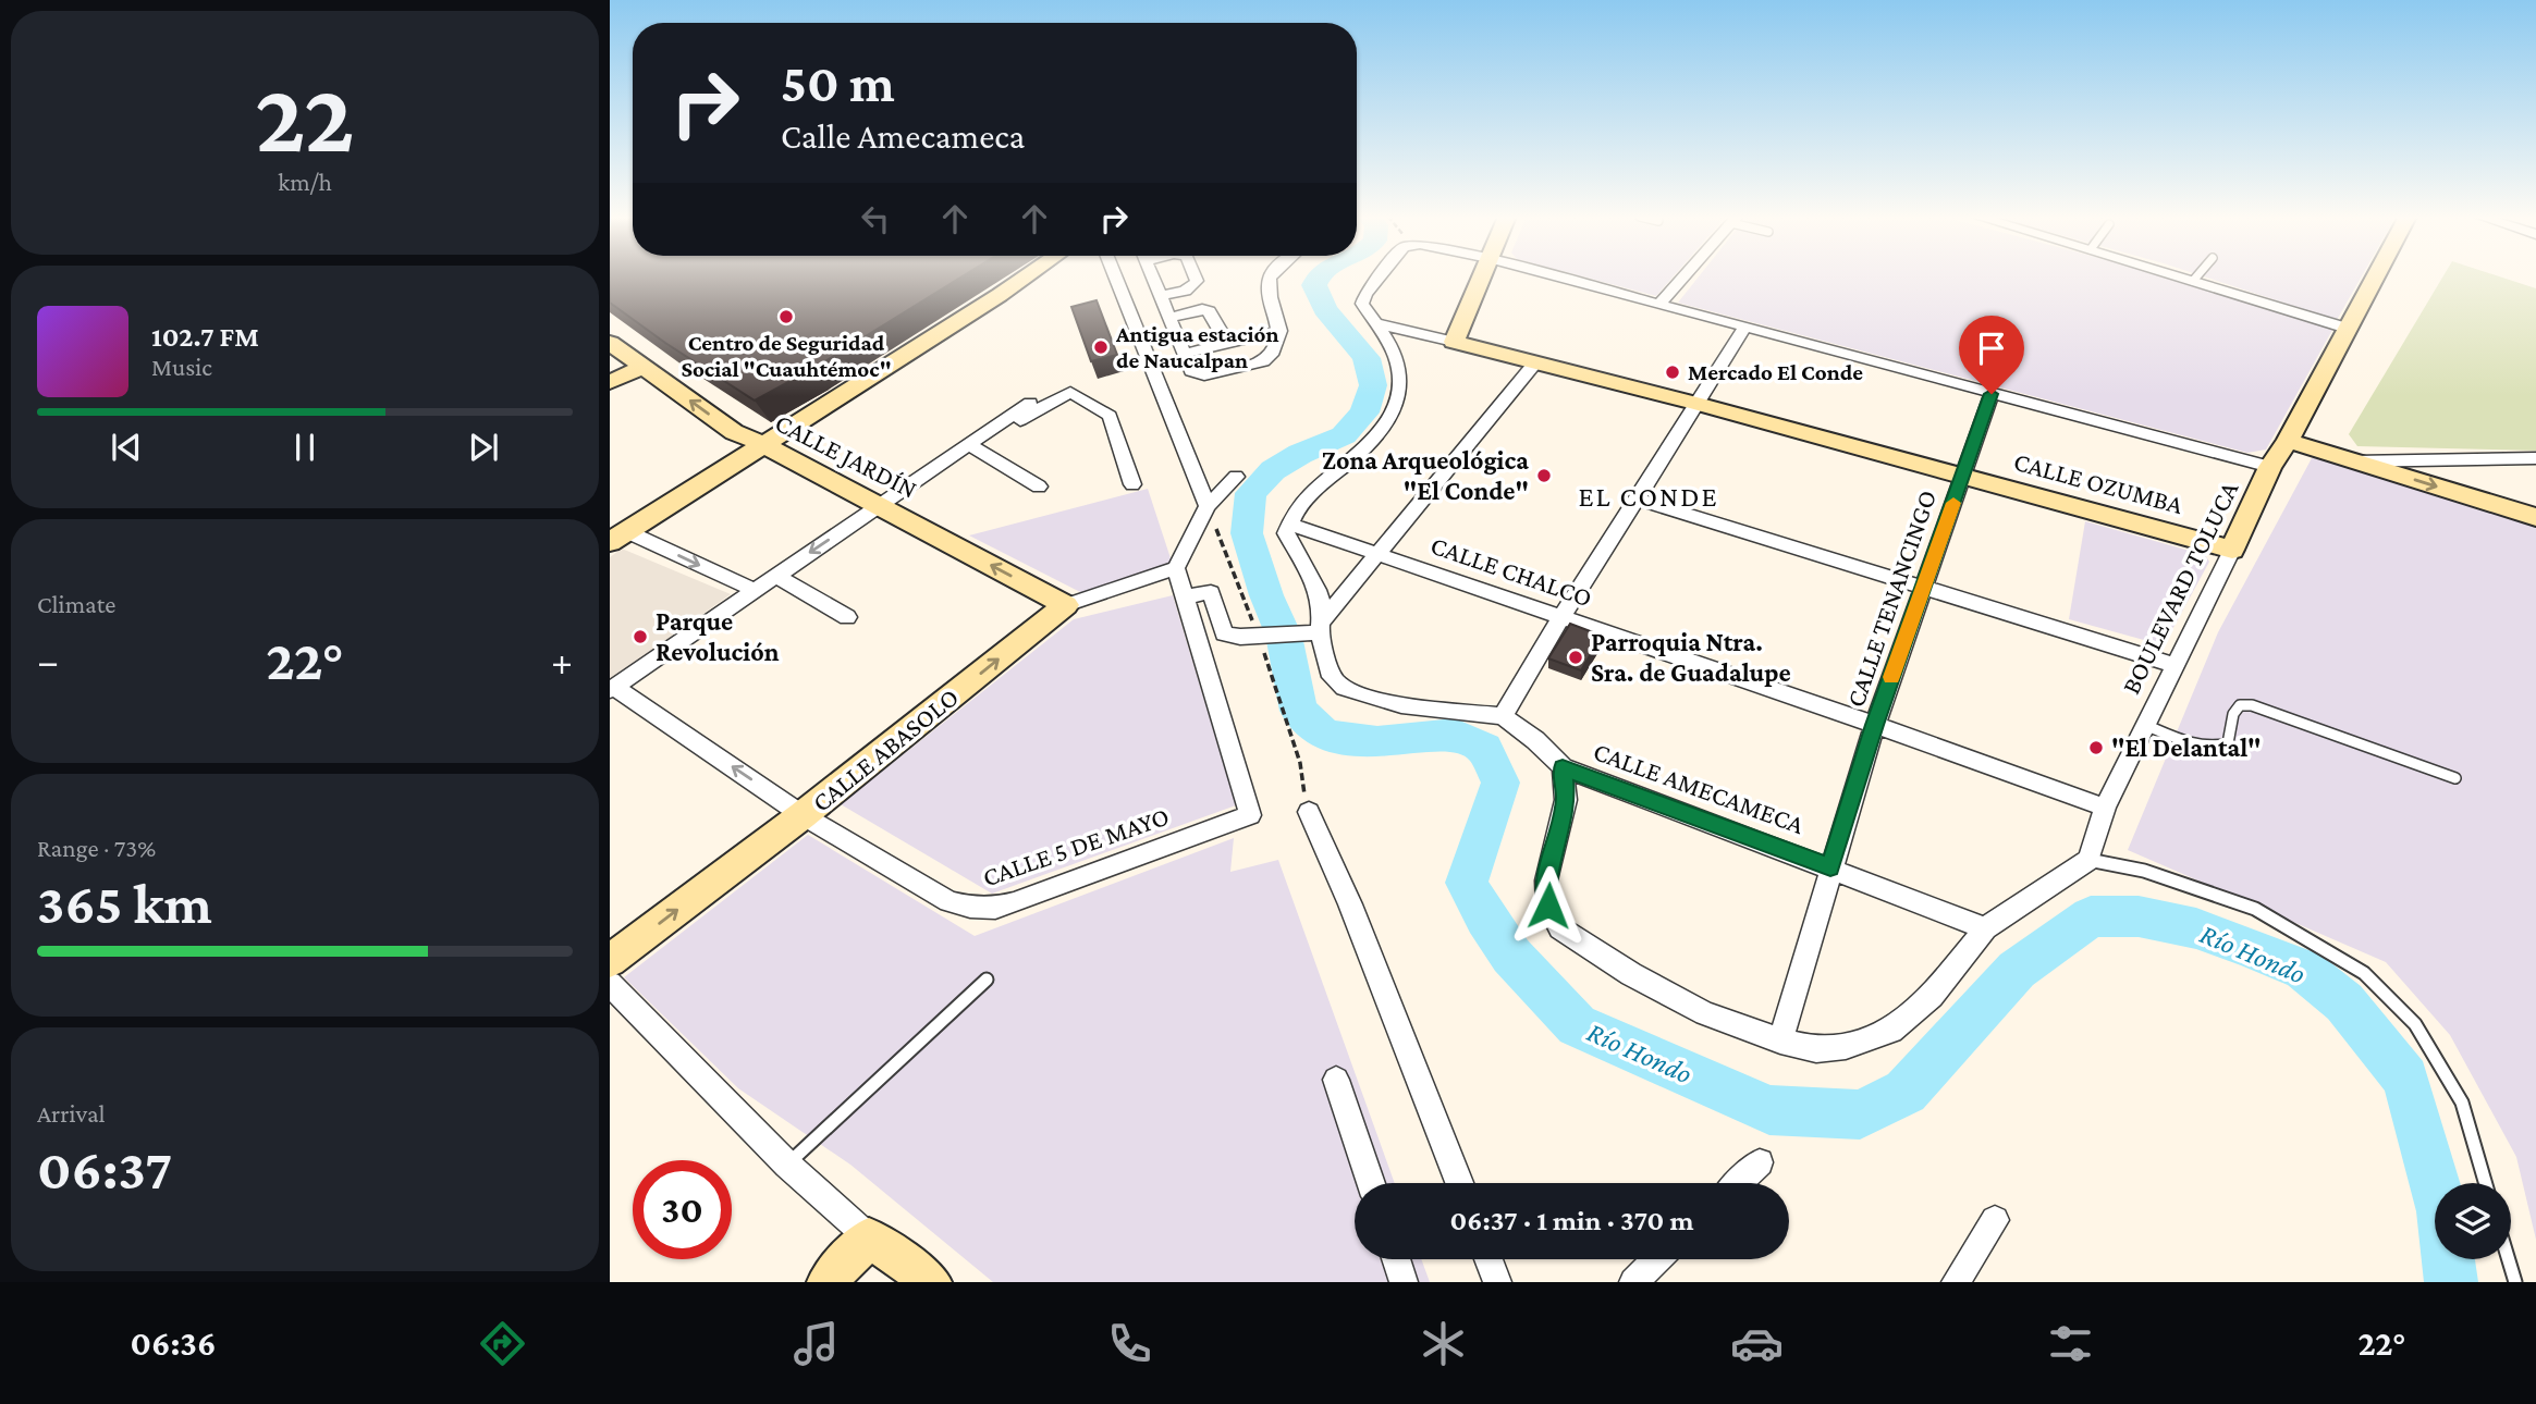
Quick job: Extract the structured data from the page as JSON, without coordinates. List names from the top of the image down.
{
  "streets": {
    "street": [
      "CALLE JARDÍN",
      "CALLE OZUMBA",
      "CALLE CHALCO",
      "BOULEVARD TOLUCA",
      "CALLE TENANCINGO",
      "CALLE ABASOLO",
      "CALLE AMECAMECA",
      "CALLE 5 DE MAYO"
    ]
  },
  "crossings": [
    ["CALLE JARDÍN", "CALLE ABASOLO"],
    ["CALLE OZUMBA", "BOULEVARD TOLUCA"],
    ["CALLE OZUMBA", "CALLE TENANCINGO"],
    ["CALLE CHALCO", "BOULEVARD TOLUCA"],
    ["CALLE CHALCO", "CALLE TENANCINGO"],
    ["CALLE TENANCINGO", "CALLE AMECAMECA"],
    ["CALLE ABASOLO", "CALLE 5 DE MAYO"]
  ],
  "districts": ["EL CONDE"],
  "water": ["Río Hondo"],
  "places": [
    "Centro de Seguridad Social \"Cuauhtémoc\"",
    "Antigua estación de Naucalpan",
    "Mercado El Conde",
    "Zona Arqueológica \"El Conde\"",
    "Parque Revolución",
    "Parroquia Ntra. Sra. de Guadalupe",
    "\"El Delantal\""
  ],
  "page": {
    "tile": [
      ["22", "km/h"],
      "Climate",
      ["Range · 73%", "365 km"],
      ["Arrival", "06:37"]
    ],
    "turn": ["50 m", "Calle Amecameca"],
    "song": ["102.7 FM", "Music"],
    "heat": ["−", "22°", "+"],
    "limit": "30",
    "trip": "06:37 · 1 min · 370 m",
    "tabs": ["06:36", "22°"]
  }
}
